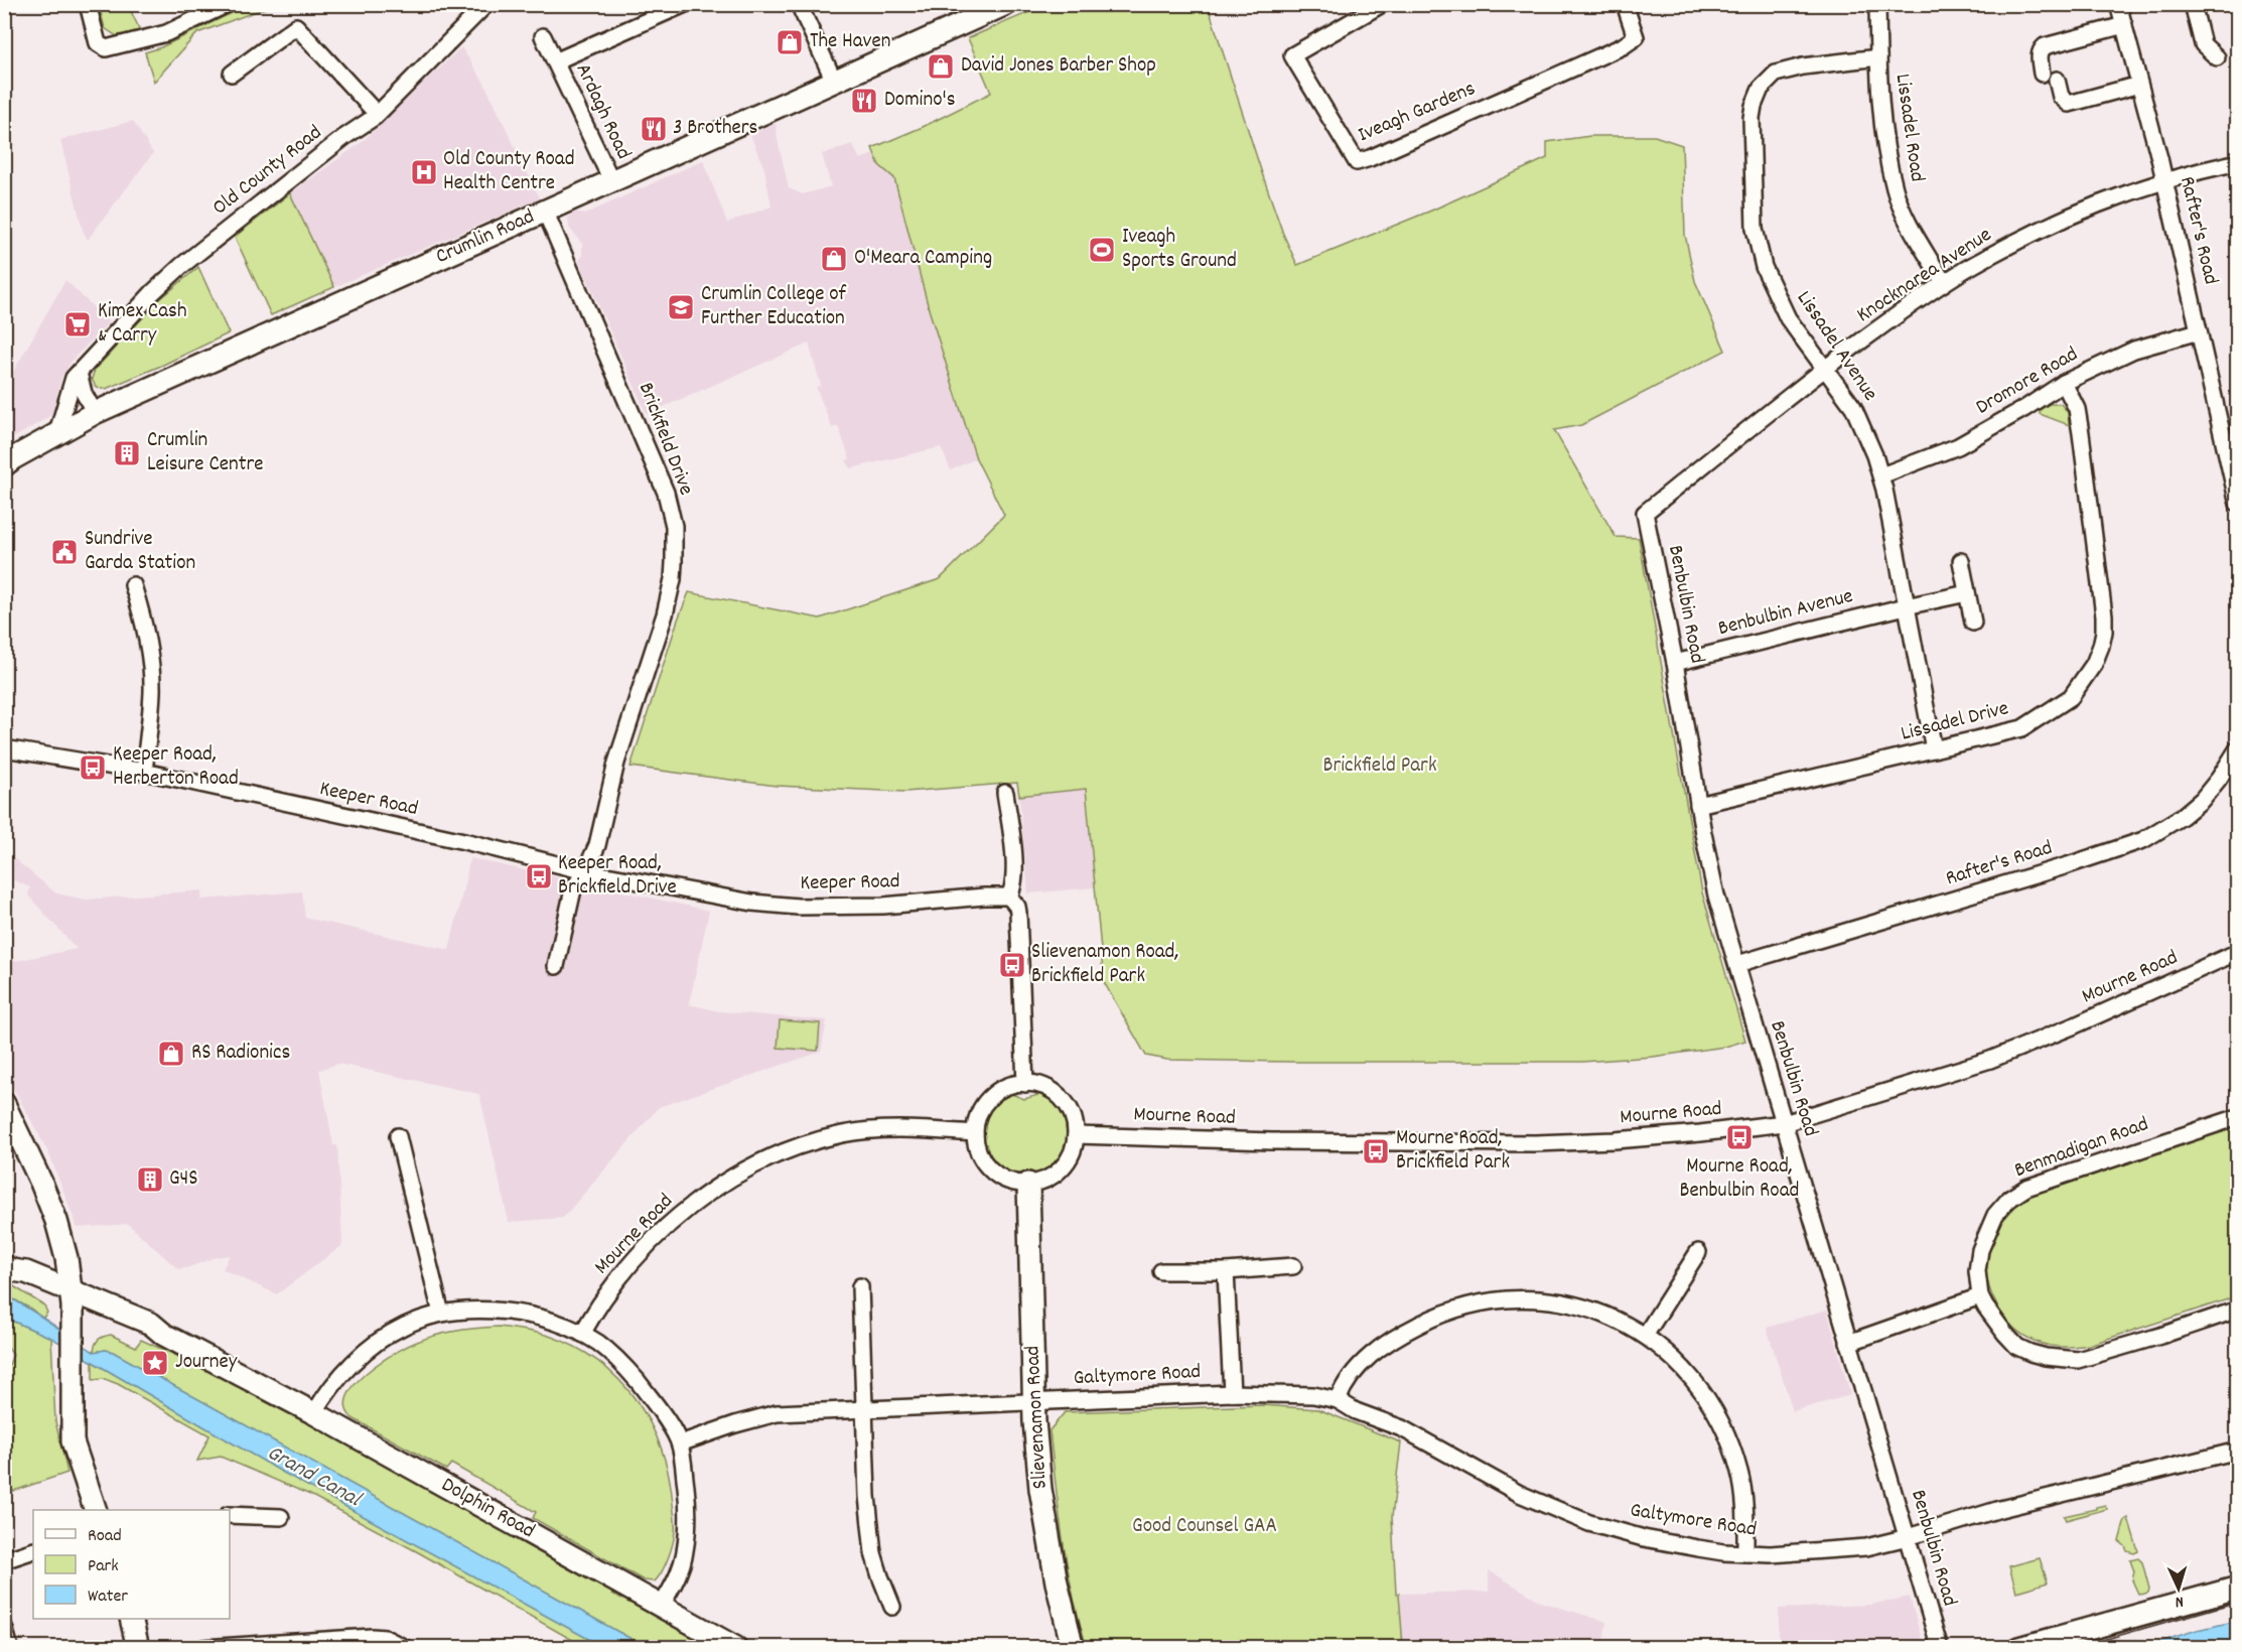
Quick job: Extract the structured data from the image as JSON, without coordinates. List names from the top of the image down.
{
  "streets": {
    "main road": ["Crumlin Road", "Slievenamon Road", "Dolphin Road"],
    "street": [
      "Ardagh Road",
      "Iveagh Gardens",
      "Lissadel Road",
      "Old County Road",
      "Rafter's Road",
      "Knocknarea Avenue",
      "Lissadel Avenue",
      "Dromore Road",
      "Brickfield Drive",
      "Benbulbin Road",
      "Benbulbin Avenue",
      "Lissadel Drive",
      "Keeper Road",
      "Mourne Road",
      "Benmadigan Road",
      "Galtymore Road"
    ]
  },
  "crossings": [
    ["Ardagh Road", "Crumlin Road"],
    ["Lissadel Road", "Knocknarea Avenue"],
    ["Lissadel Road", "Lissadel Avenue"],
    ["Old County Road", "Crumlin Road"],
    ["Rafter's Road", "Knocknarea Avenue"],
    ["Rafter's Road", "Dromore Road"],
    ["Rafter's Road", "Benbulbin Road"],
    ["Crumlin Road", "Brickfield Drive"],
    ["Knocknarea Avenue", "Lissadel Avenue"],
    ["Knocknarea Avenue", "Benbulbin Road"],
    ["Lissadel Avenue", "Dromore Road"],
    ["Lissadel Avenue", "Benbulbin Avenue"],
    ["Lissadel Avenue", "Lissadel Drive"],
    ["Dromore Road", "Lissadel Drive"],
    ["Brickfield Drive", "Keeper Road"],
    ["Benbulbin Road", "Benbulbin Avenue"],
    ["Benbulbin Road", "Lissadel Drive"],
    ["Benbulbin Road", "Mourne Road"],
    ["Benbulbin Road", "Galtymore Road"],
    ["Mourne Road", "Slievenamon Road"],
    ["Galtymore Road", "Slievenamon Road"]
  ],
  "water": ["Grand Canal"],
  "parks": ["Brickfield Park", "Good Counsel GAA"],
  "places": {
    "shop": [
      "The Haven",
      "David Jones Barber Shop",
      "O'Meara Camping",
      "RS Radionics"
    ],
    "restaurant": ["Domino's", "3 Brothers"],
    "hospital": ["Old County Road Health Centre"],
    "sports": ["Iveagh Sports Ground"],
    "school or university": ["Crumlin College of Further Education"],
    "supermarket": ["Kimex Cash & Carry"],
    "building": ["Crumlin Leisure Centre", "G4S"],
    "public building": ["Sundrive Garda Station"],
    "bus stop": [
      "Keeper Road, Herberton Road",
      "Keeper Road, Brickfield Drive",
      "Slievenamon Road, Brickfield Park",
      "Mourne Road, Benbulbin Road",
      "Mourne Road, Brickfield Park"
    ],
    "place": ["Journey"]
  },
  "legend": ["Road", "Park", "Water"],
  "north": "bottom"
}
